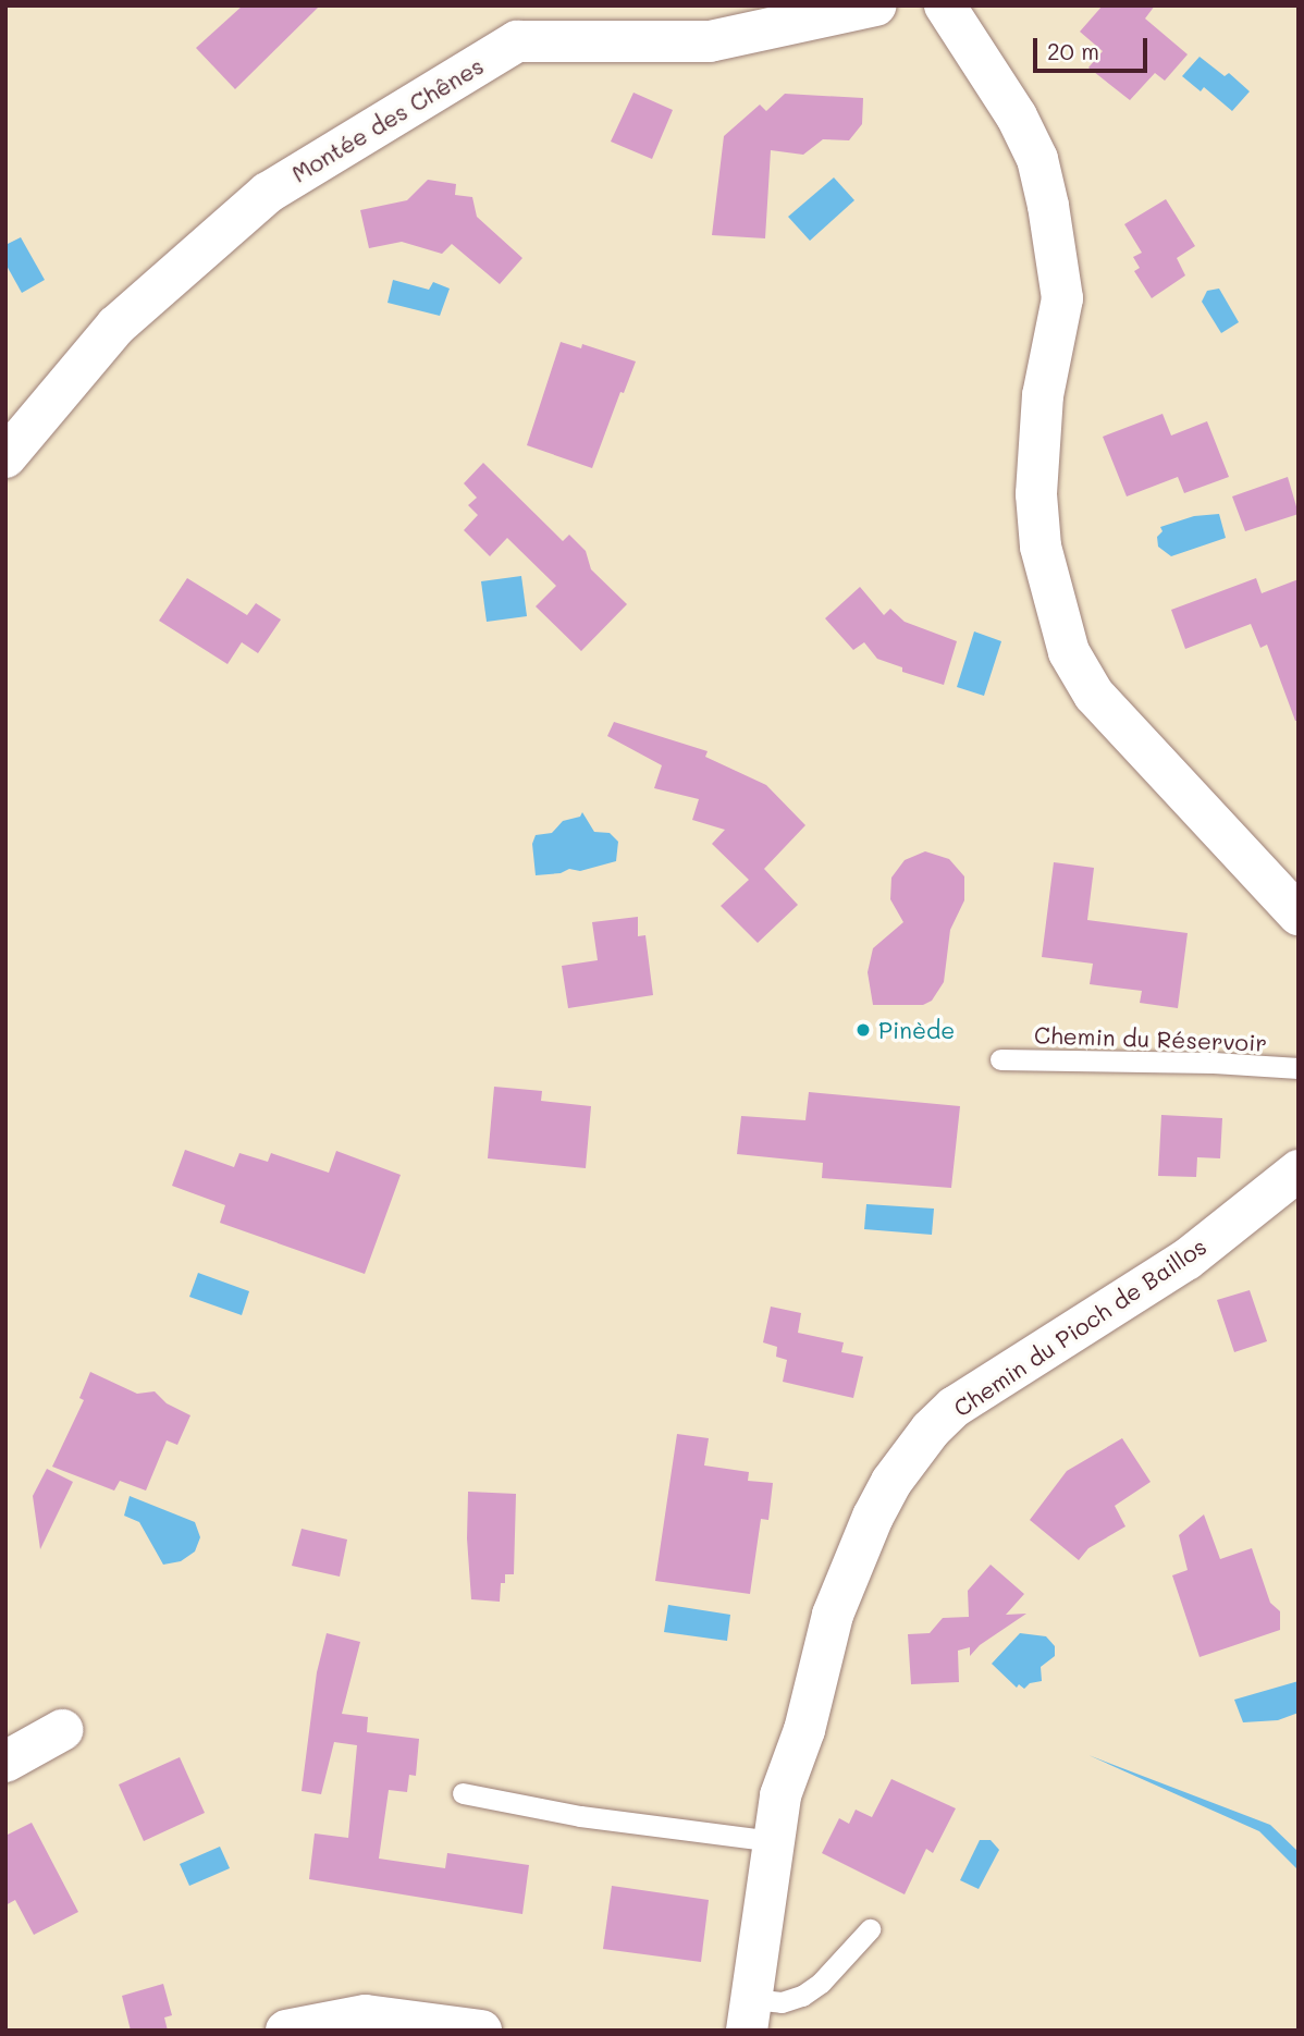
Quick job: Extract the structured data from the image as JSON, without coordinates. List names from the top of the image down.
{
  "streets": {
    "street": ["Montée des Chênes", "Chemin du Pioch de Baillos"],
    "lane": ["Chemin du Réservoir"]
  },
  "places": ["Pinède"],
  "scale_bar": "20 m"
}
